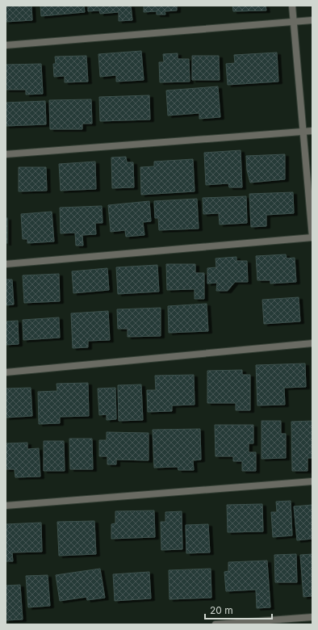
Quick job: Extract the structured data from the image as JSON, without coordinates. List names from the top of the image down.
{
  "scale_bar": "20 m"
}
